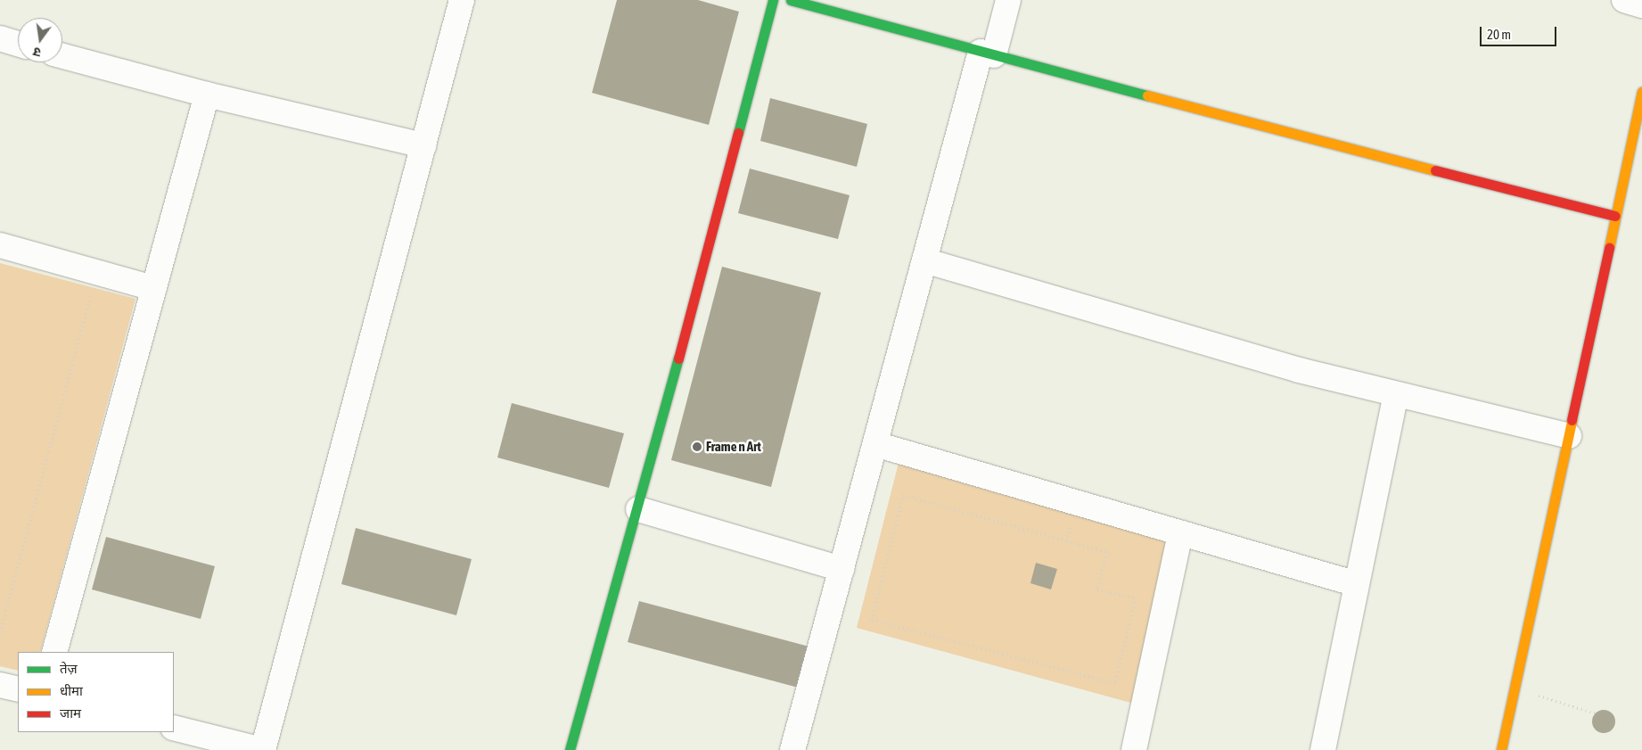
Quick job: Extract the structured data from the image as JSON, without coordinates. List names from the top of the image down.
{
  "places": ["Frame n Art"],
  "legend": ["तेज़", "धीमा", "जाम"],
  "scale_bar": "20 m",
  "north": "bottom"
}
